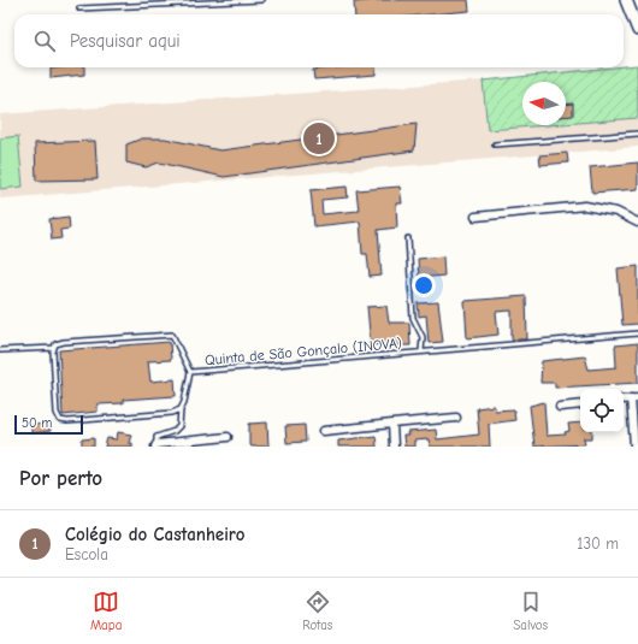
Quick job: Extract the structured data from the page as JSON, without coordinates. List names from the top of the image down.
{
  "streets": {
    "lane": ["Quinta de São Gonçalo (INOVA)"]
  },
  "scale_bar": "50 m",
  "north": "left",
  "page": {
    "search": "Pesquisar aqui",
    "pins": "1",
    "scale": "50 m",
    "heading": "Por perto",
    "list": [
      {
        "mark": "1",
        "name": "Colégio do Castanheiro",
        "note": "Escola",
        "value": "130 m"
      }
    ],
    "nav": ["Mapa", "Rotas", "Salvos"]
  }
}
